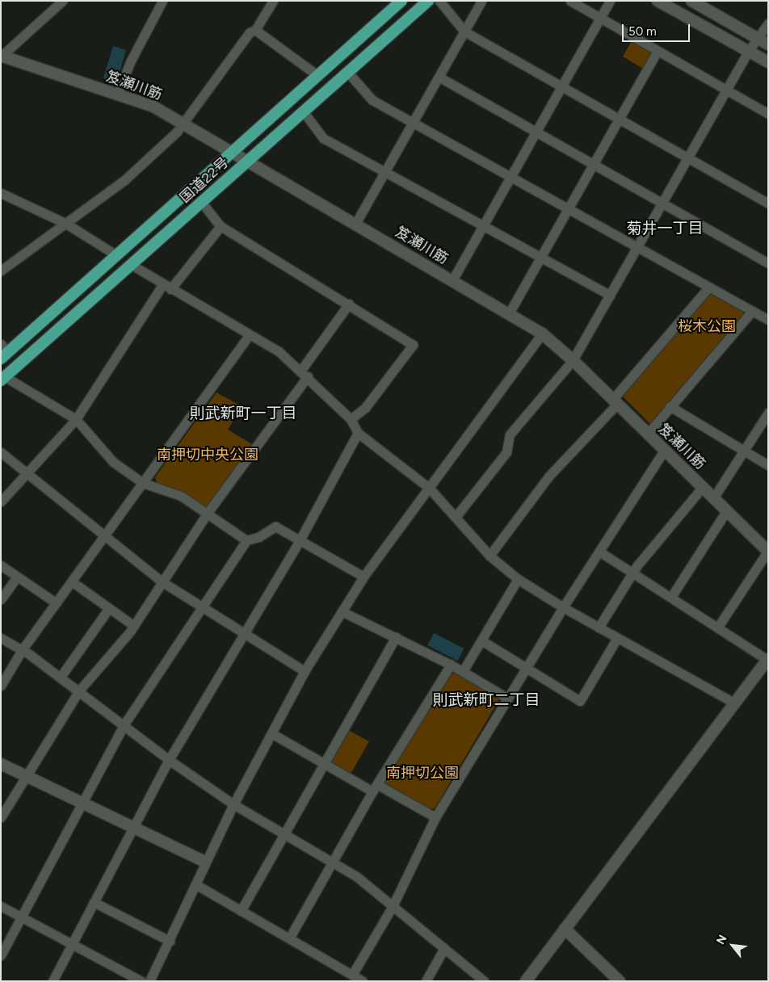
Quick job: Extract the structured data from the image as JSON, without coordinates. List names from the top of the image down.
{
  "streets": {
    "highway": ["国道22号"],
    "street": ["笈瀬川筋"]
  },
  "crossings": [
    ["笈瀬川筋", "国道22号"]
  ],
  "districts": ["菊井一丁目", "則武新町一丁目", "則武新町二丁目"],
  "parks": ["桜木公園", "南押切中央公園", "南押切公園"],
  "scale_bar": "50 m",
  "north": "top left"
}
